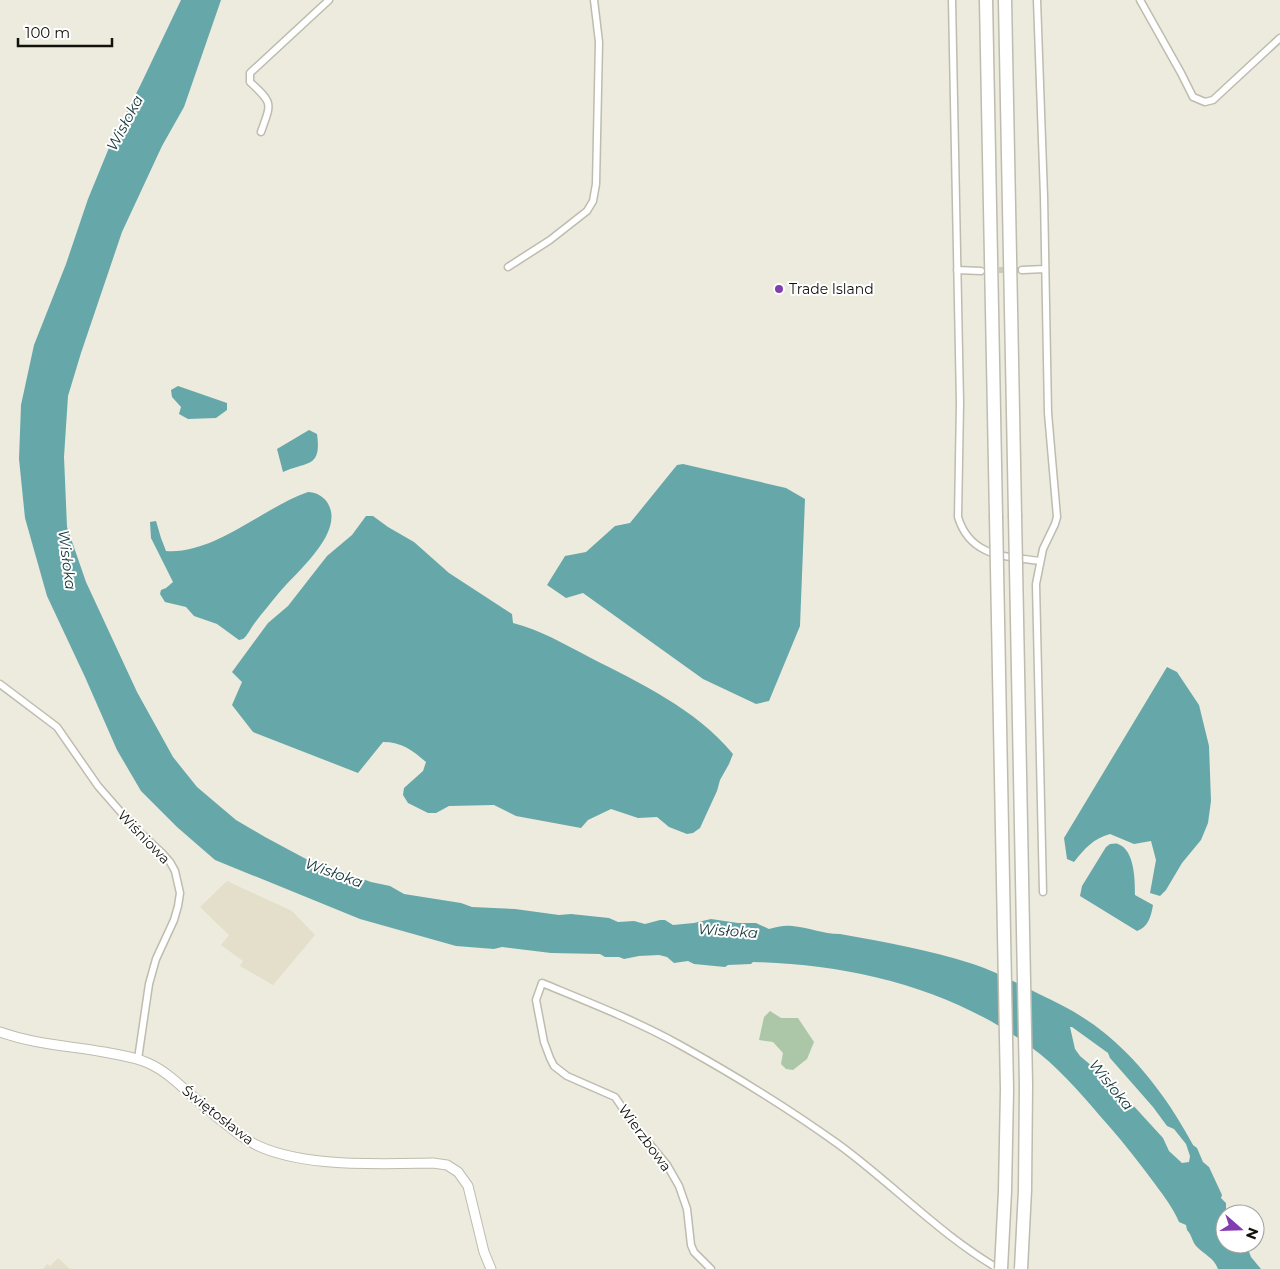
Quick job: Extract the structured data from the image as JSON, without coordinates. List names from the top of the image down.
{
  "streets": {
    "street": ["Wiśniowa", "Świętosława", "Wierzbowa"]
  },
  "crossings": [
    ["Wiśniowa", "Świętosława"]
  ],
  "water": ["Wisłoka"],
  "places": ["Trade Island"],
  "scale_bar": "100 m",
  "north": "right"
}
